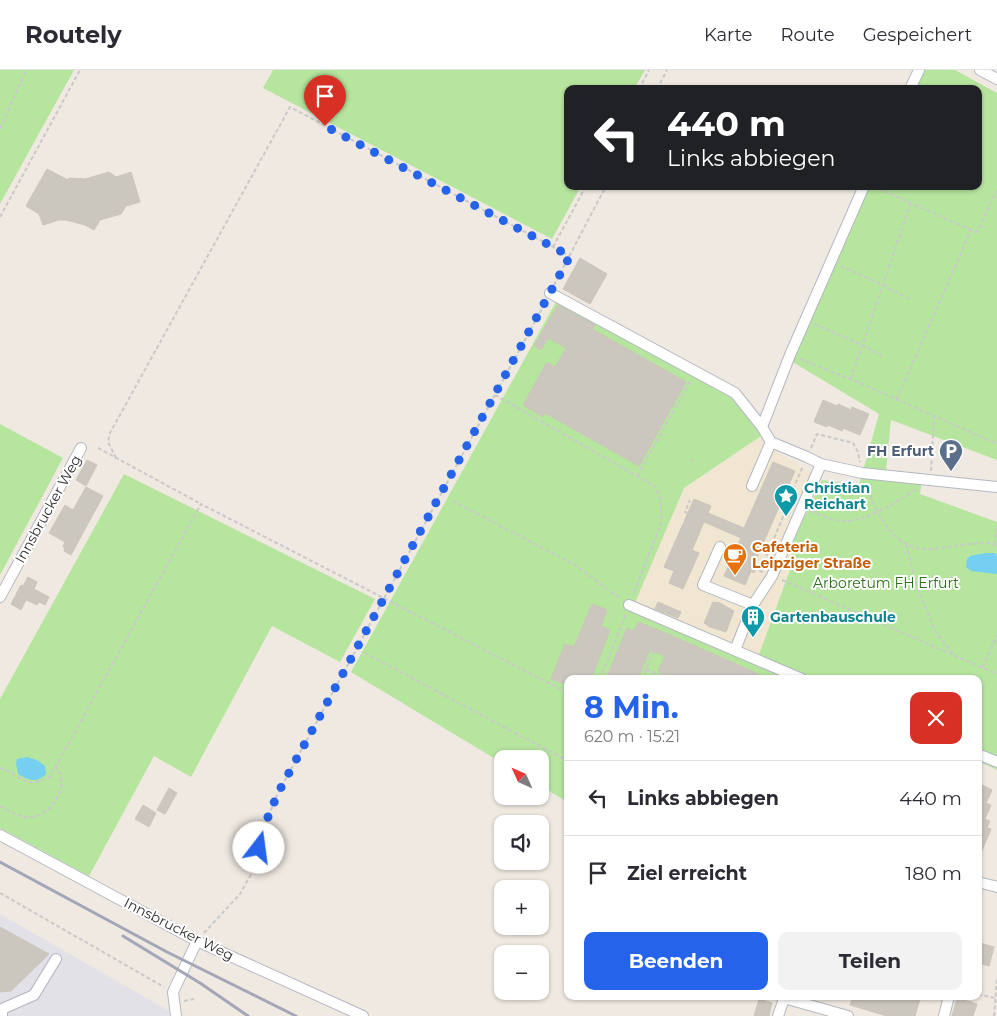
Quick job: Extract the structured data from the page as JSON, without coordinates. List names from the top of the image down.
{
  "streets": {
    "street": ["Innsbrucker Weg"]
  },
  "parks": ["Arboretum FH Erfurt"],
  "places": {
    "parking": ["FH Erfurt"],
    "place": ["Christian Reichart"],
    "cafe": ["Cafeteria Leipziger Straße"],
    "building": ["Gartenbauschule"]
  },
  "north": "top left",
  "page": {
    "header": "Routely",
    "nav": ["Karte", "Route", "Gespeichert"],
    "turn": ["440 m", "Links abbiegen"],
    "heading": ["8 Min.", "620 m · 15:21"],
    "map_buttons": ["+", "−"],
    "list": [
      {
        "name": "Links abbiegen",
        "value": "440 m"
      },
      {
        "name": "Ziel erreicht",
        "value": "180 m"
      }
    ],
    "buttons": ["Beenden", "Teilen"]
  }
}
